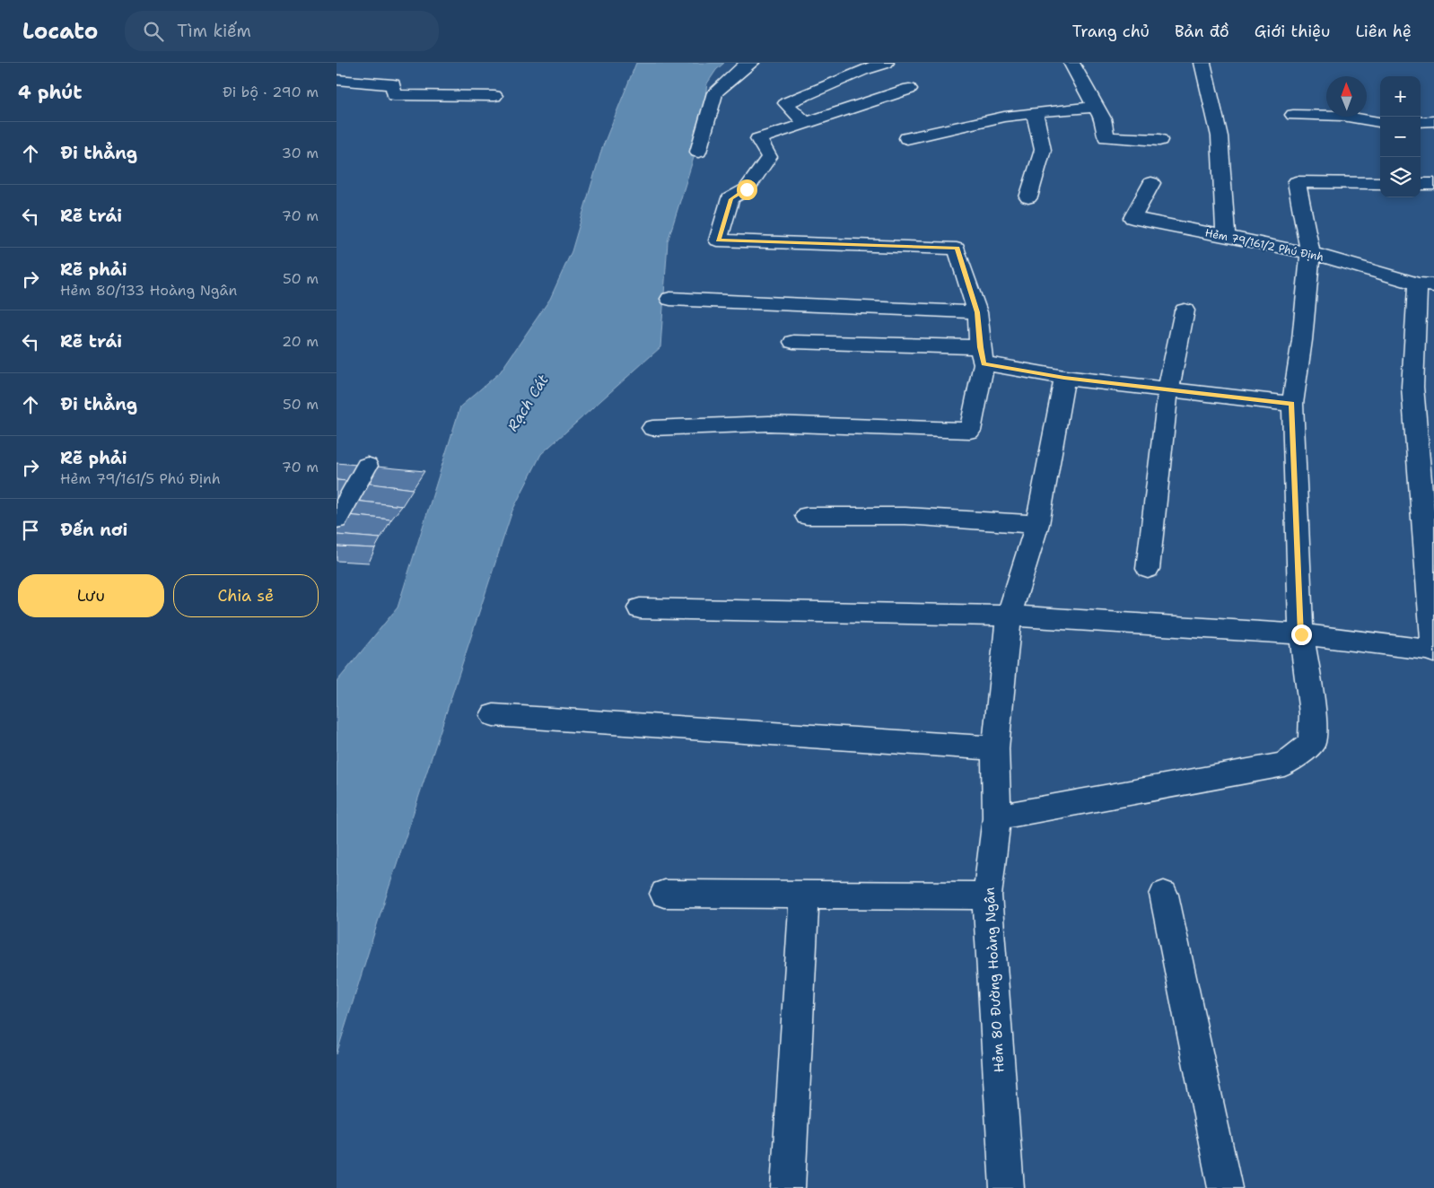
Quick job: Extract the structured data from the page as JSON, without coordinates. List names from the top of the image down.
{
  "streets": {
    "street": ["Hẻm 79/161/2 Phú Định", "Hẻm 80 Đường Hoàng Ngân"]
  },
  "water": ["Rạch Cát"],
  "north": "top",
  "page": {
    "header": "Locato",
    "search": "Tìm kiếm",
    "nav": [
      "Trang chủ",
      "Bản đồ",
      "Giới thiệu",
      "Liên hệ"
    ],
    "heading": ["4 phút", "Đi bộ · 290 m"],
    "map_buttons": ["+", "−"],
    "list": [
      ["Đi thẳng", "30 m"],
      ["Rẽ trái", "70 m"],
      ["Rẽ phải", "Hẻm 80/133 Hoàng Ngân", "50 m"],
      ["Rẽ trái", "20 m"],
      ["Đi thẳng", "50 m"],
      ["Rẽ phải", "Hẻm 79/161/5 Phú Định", "70 m"],
      "Đến nơi"
    ],
    "buttons": ["Lưu", "Chia sẻ"]
  }
}
